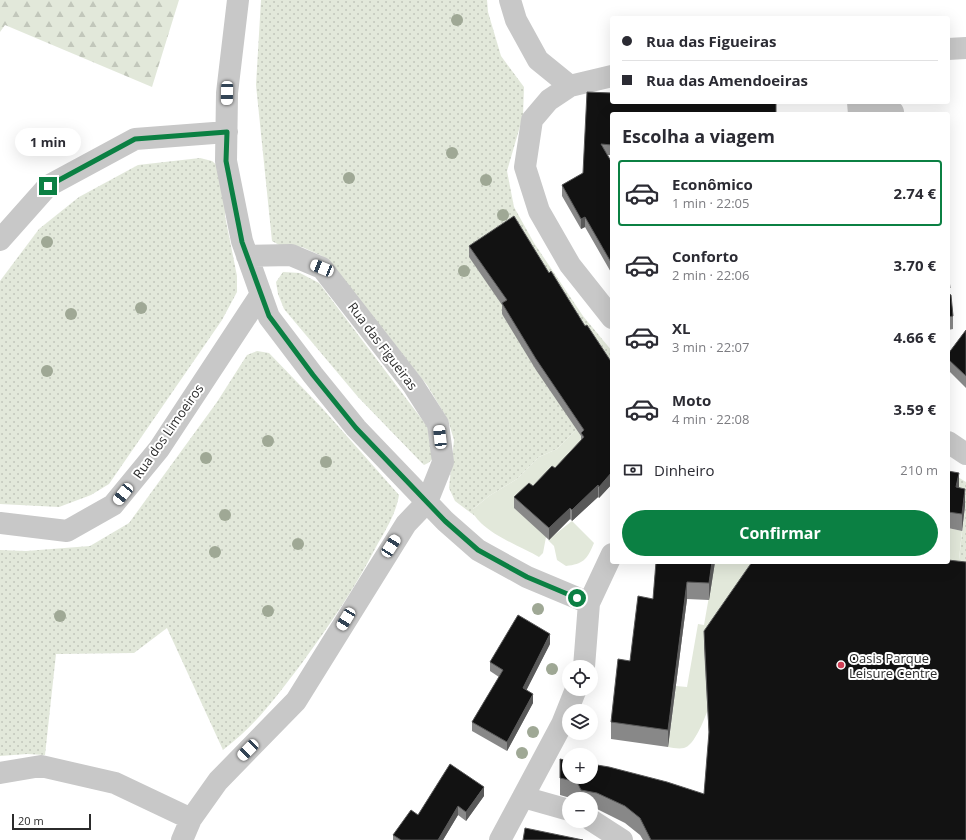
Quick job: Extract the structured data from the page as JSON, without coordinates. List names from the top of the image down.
{
  "streets": {
    "street": ["Rua das Figueiras", "Rua dos Limoeiros"]
  },
  "places": ["Oasis Parque Leisure Centre"],
  "scale_bar": "20 m",
  "page": {
    "banner": ["Rua das Figueiras", "Rua das Amendoeiras"],
    "heading": "Escolha a viagem",
    "bubble": "1 min",
    "list": [
      {
        "name": "Econômico",
        "note": "1 min · 22:05",
        "value": "2.74 €"
      },
      {
        "name": "Conforto",
        "note": "2 min · 22:06",
        "value": "3.70 €"
      },
      {
        "name": "XL",
        "note": "3 min · 22:07",
        "value": "4.66 €"
      },
      {
        "name": "Moto",
        "note": "4 min · 22:08",
        "value": "3.59 €"
      }
    ],
    "pay": ["Dinheiro", "210 m"],
    "buttons": "Confirmar",
    "map_buttons": ["+", "−"],
    "scale": "20 m"
  }
}
